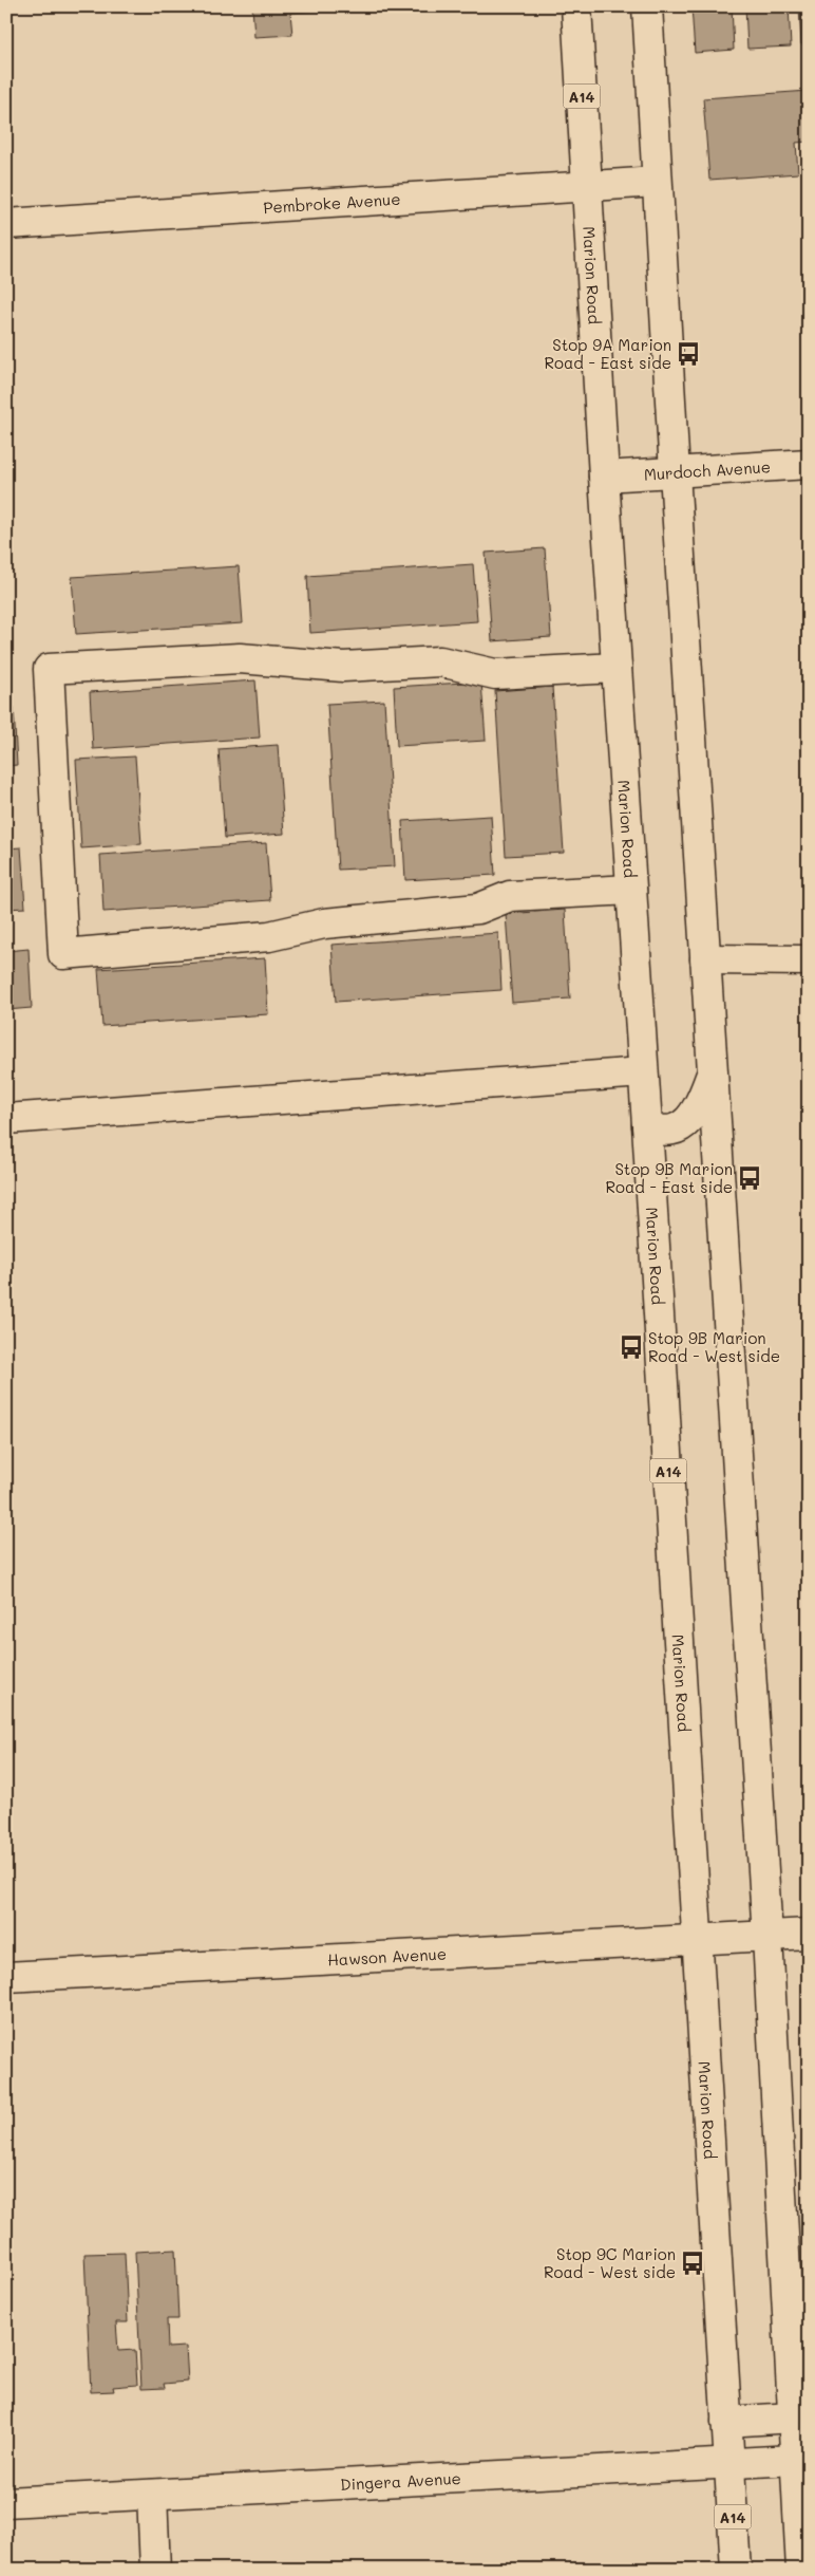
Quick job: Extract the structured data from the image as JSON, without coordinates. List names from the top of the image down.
{
  "streets": {
    "main road": [
      "A14",
      "Pembroke Avenue",
      "Marion Road",
      "Murdoch Avenue",
      "Hawson Avenue",
      "Dingera Avenue"
    ]
  },
  "crossings": [
    ["Pembroke Avenue", "Marion Road"],
    ["Marion Road", "Murdoch Avenue"],
    ["Marion Road", "Hawson Avenue"],
    ["Marion Road", "Dingera Avenue"]
  ],
  "places": {
    "bus stop": [
      "Stop 9A Marion Road - East side",
      "Stop 9B Marion Road - East side",
      "Stop 9B Marion Road - West side",
      "Stop 9C Marion Road - West side"
    ]
  }
}
